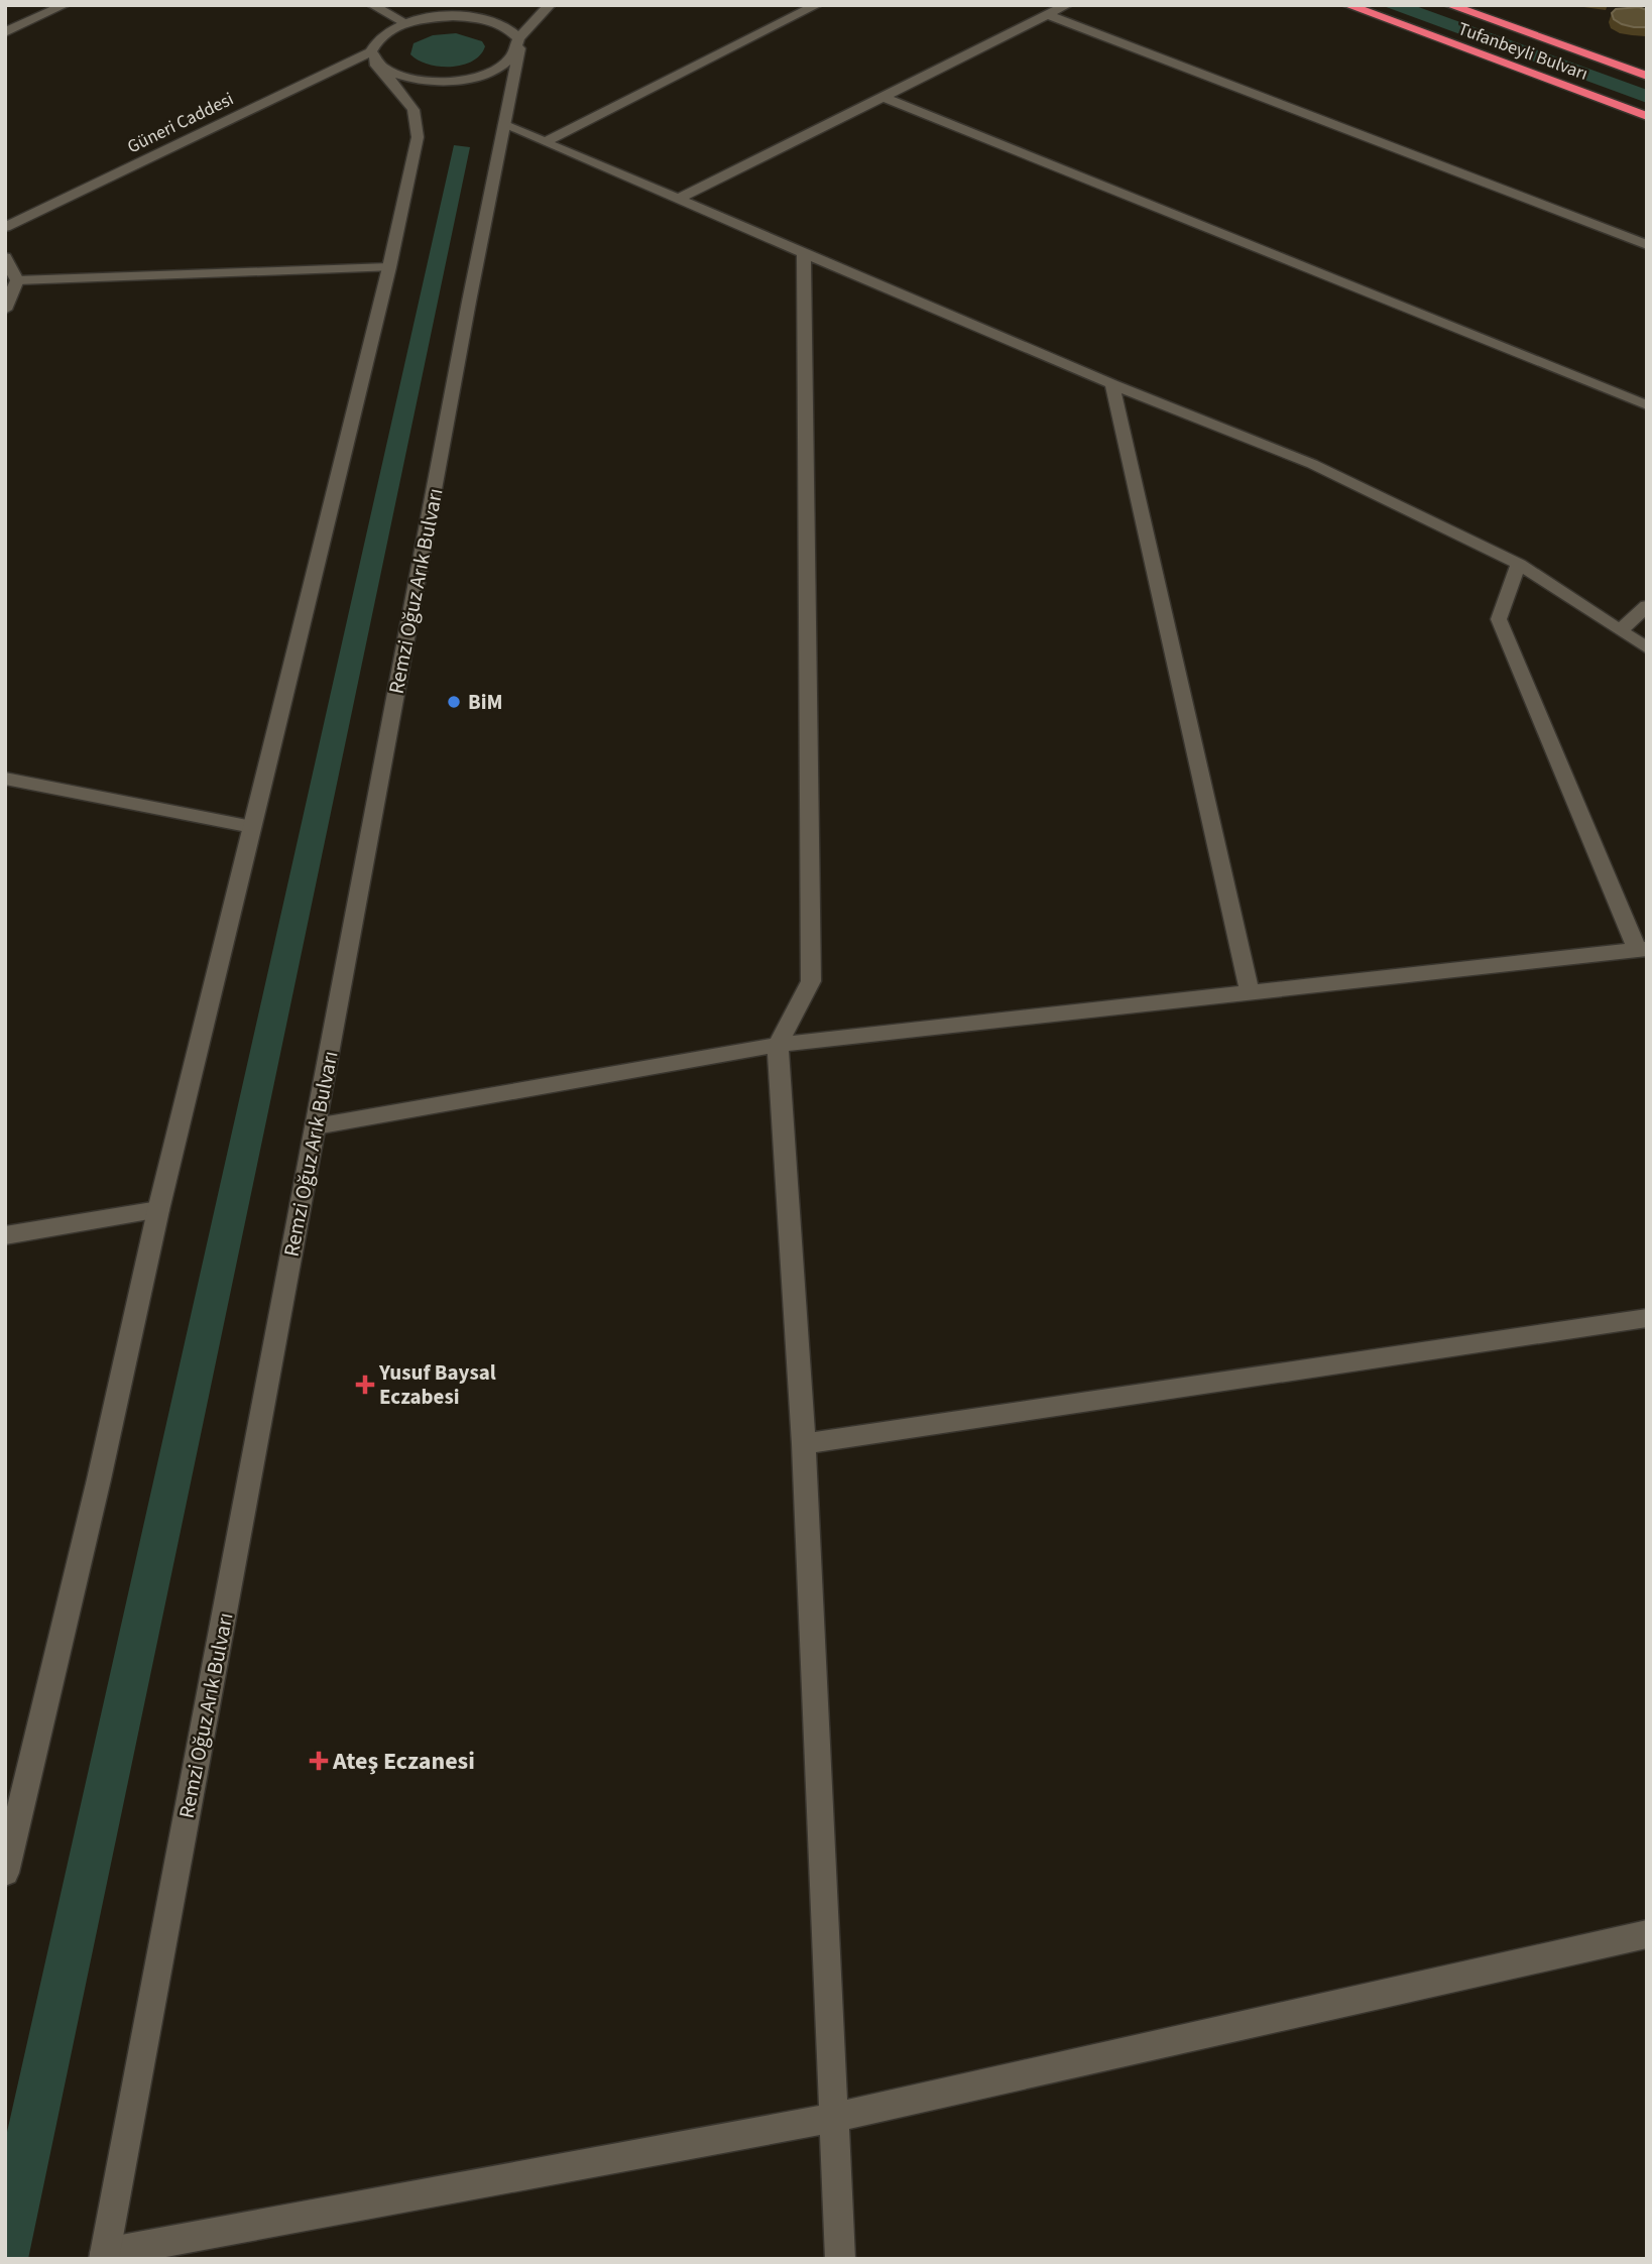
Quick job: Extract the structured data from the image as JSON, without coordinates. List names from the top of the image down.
{
  "streets": {
    "highway": ["Tufanbeyli Bulvarı"],
    "street": ["Güneri Caddesi", "Remzi Oğuz Arık Bulvarı"]
  },
  "crossings": [
    ["Güneri Caddesi", "Remzi Oğuz Arık Bulvarı"]
  ],
  "places": {
    "other": ["BiM"],
    "health": ["Yusuf Baysal Eczabesi", "Ateş Eczanesi"]
  }
}
